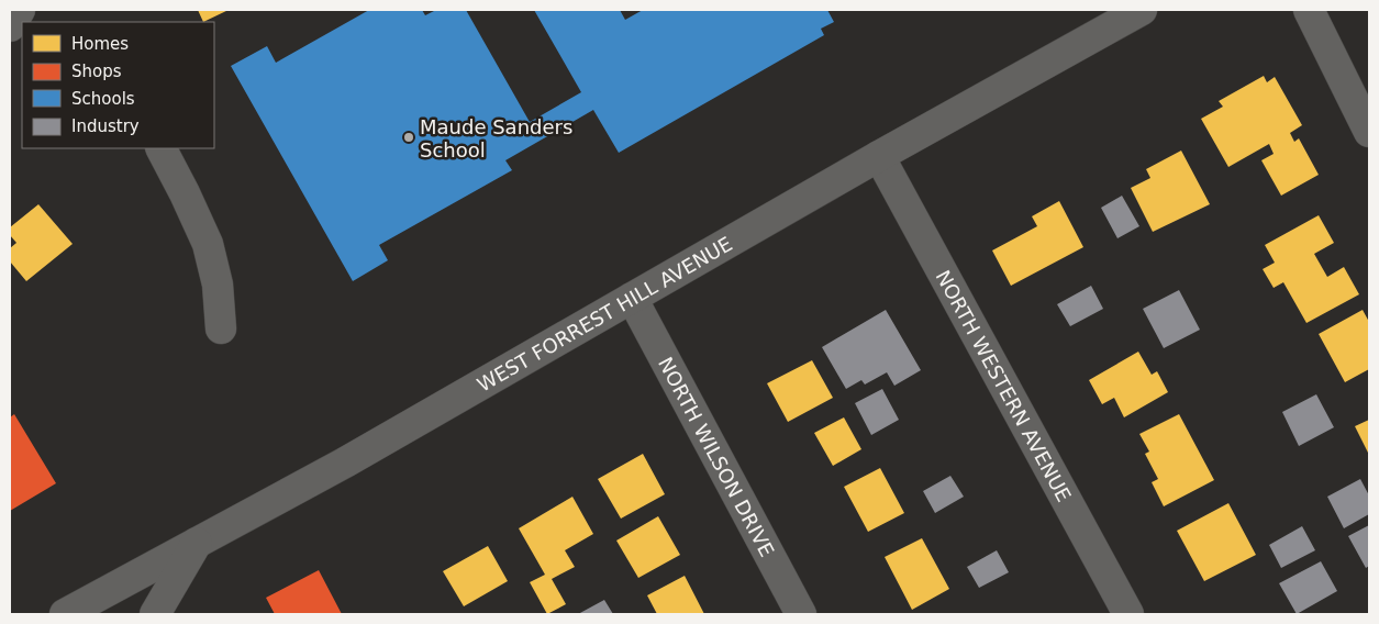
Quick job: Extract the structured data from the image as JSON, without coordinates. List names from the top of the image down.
{
  "streets": {
    "main road": ["WEST FORREST HILL AVENUE", "NORTH WESTERN AVENUE", "NORTH WILSON DRIVE"]
  },
  "crossings": [
    ["WEST FORREST HILL AVENUE", "NORTH WESTERN AVENUE"],
    ["WEST FORREST HILL AVENUE", "NORTH WILSON DRIVE"]
  ],
  "places": ["Maude Sanders School"],
  "legend": [
    "Homes",
    "Shops",
    "Schools",
    "Industry"
  ]
}
